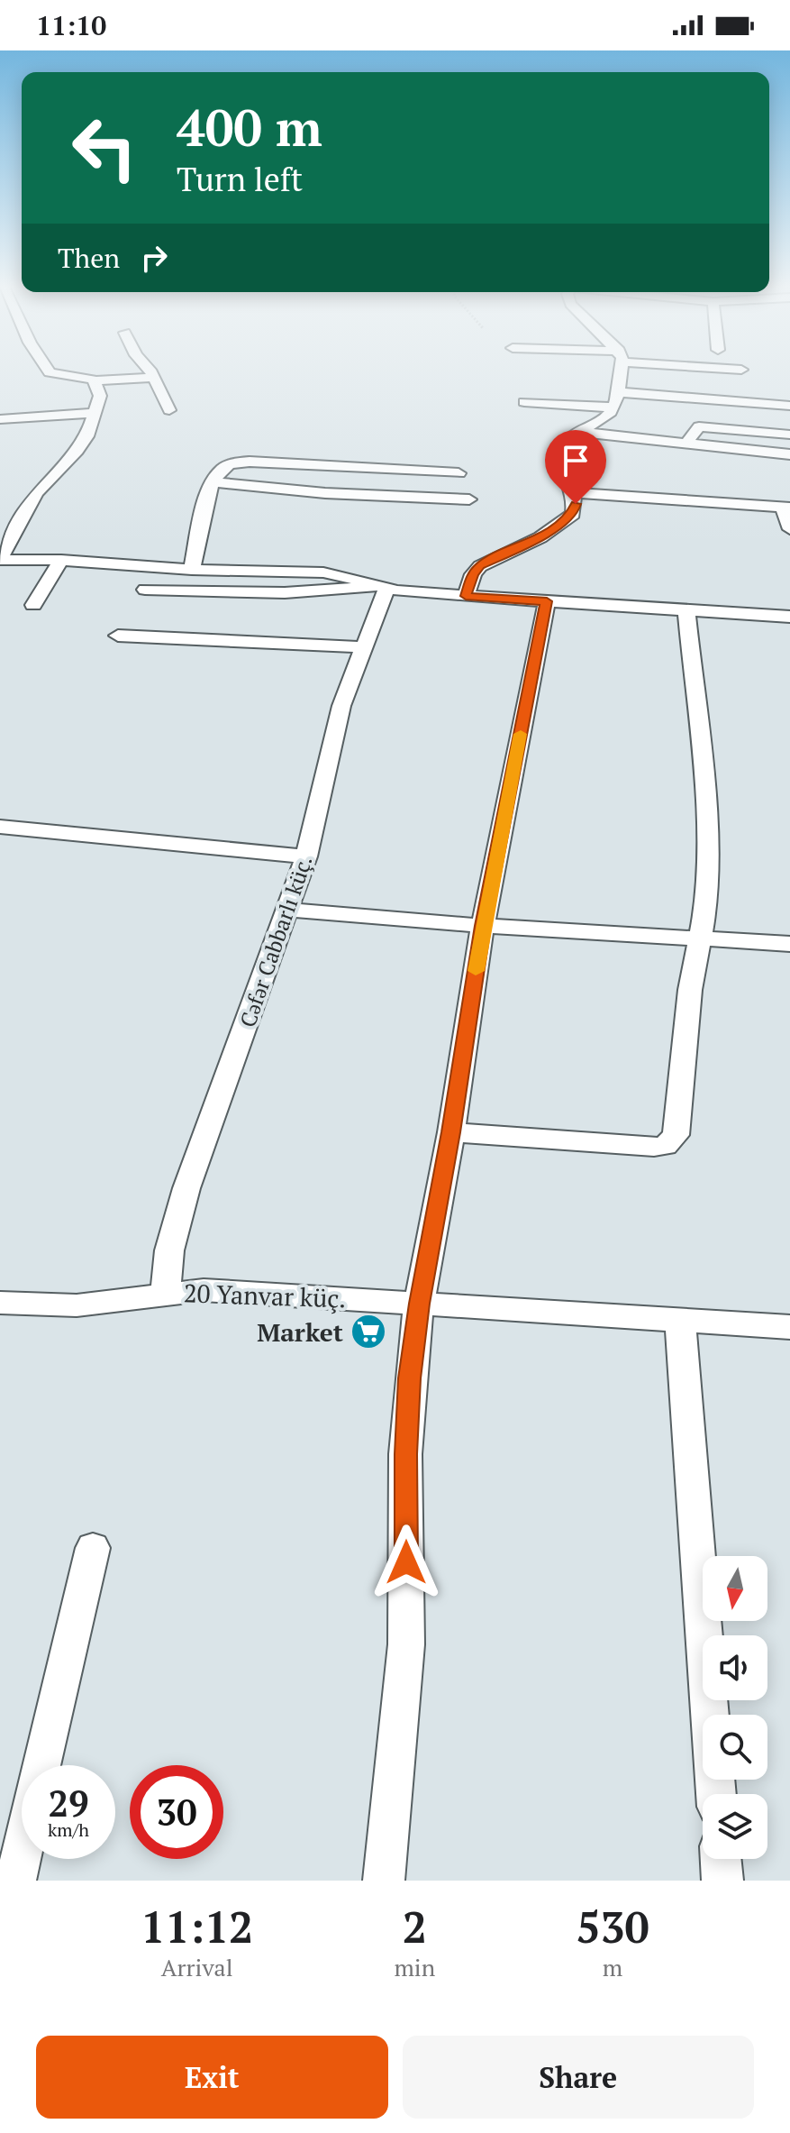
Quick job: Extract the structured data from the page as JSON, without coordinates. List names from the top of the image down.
{
  "streets": {
    "street": ["Cəfər Cabbarlı küç.", "20 Yanvar küç."]
  },
  "crossings": [
    ["Cəfər Cabbarlı küç.", "20 Yanvar küç."]
  ],
  "places": {
    "supermarket": ["Market"]
  },
  "north": "bottom",
  "page": {
    "status": "11:10",
    "turn": ["400 m", "Turn left"],
    "then": "Then",
    "speed": "29 km/h",
    "limit": "30",
    "eta": [
      "11:12",
      "Arrival",
      "2",
      "min",
      "530",
      "m"
    ],
    "buttons": ["Exit", "Share"]
  }
}
